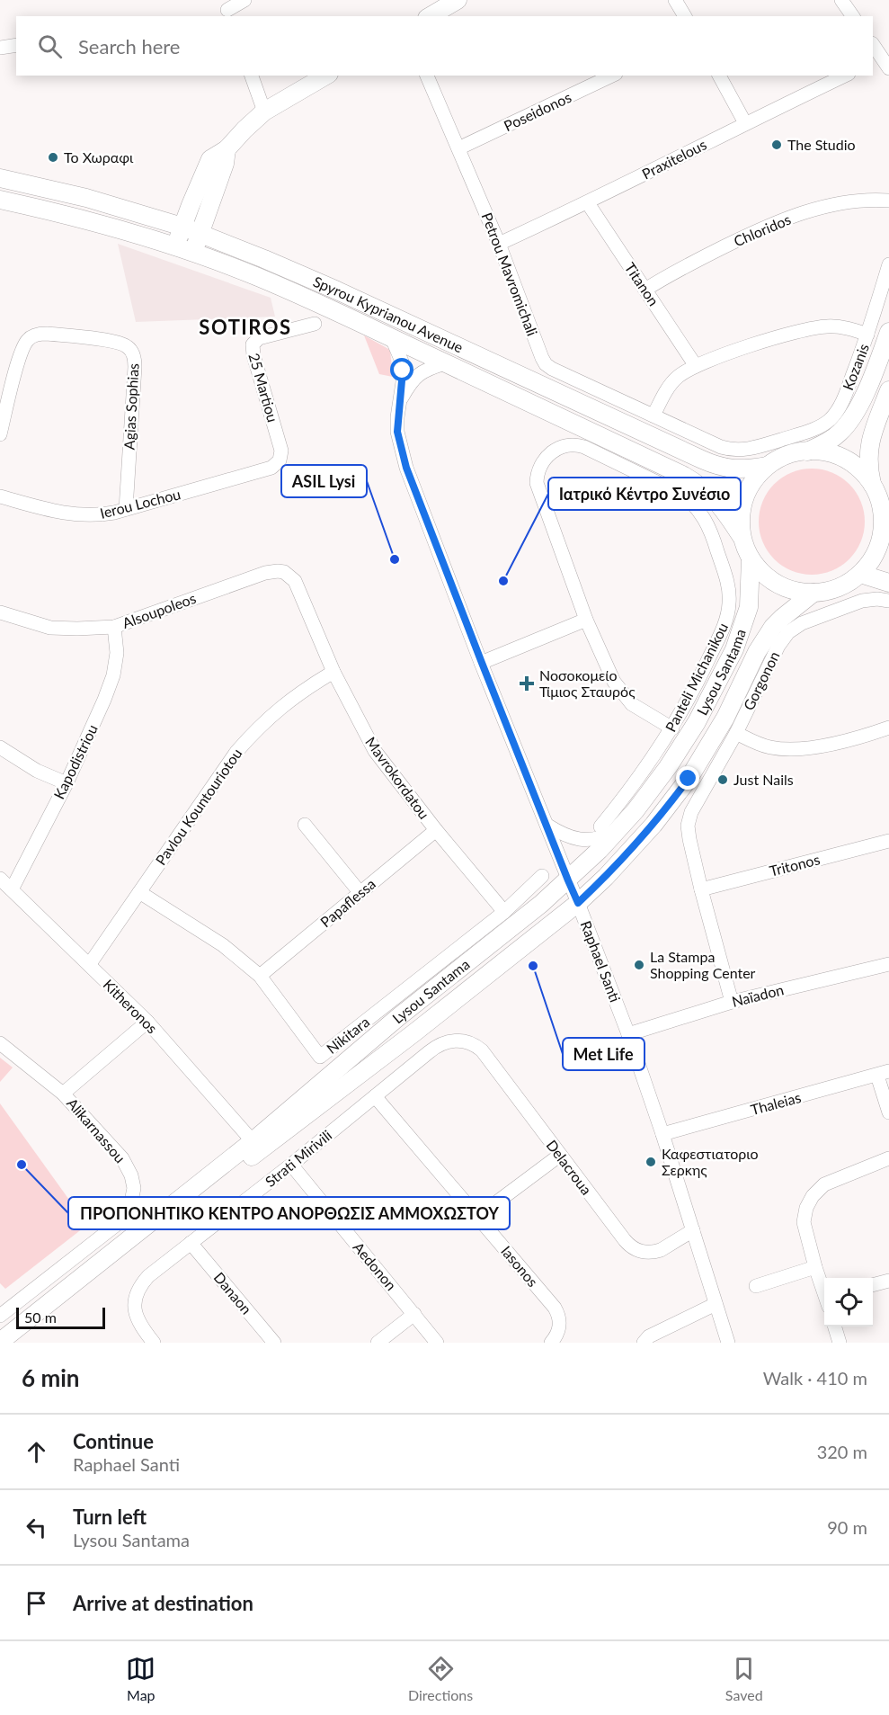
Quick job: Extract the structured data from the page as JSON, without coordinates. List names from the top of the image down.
{
  "streets": {
    "main road": ["Spyrou Kyprianou Avenue", "Lysou Santama"],
    "street": [
      "Poseidonos",
      "Praxitelous",
      "Chloridos",
      "Petrou Mavromichali",
      "Titanon",
      "Kozanis",
      "25 Martiou",
      "Agias Sophias",
      "Ierou Lochou",
      "Alsoupoleos",
      "Panteli Michanikou",
      "Gorgonon",
      "Kapodistriou",
      "Mavrokordatou",
      "Pavlou Kountouriotou",
      "Tritonos",
      "Papaflessa",
      "Raphael Santi",
      "Naïadon",
      "Kitheronos",
      "Nikitara",
      "Thaleias",
      "Alikarnassou",
      "Strati Mirivili",
      "Delacroua",
      "Aedonon",
      "Iasonos",
      "Danaon"
    ]
  },
  "crossings": [
    ["Poseidonos", "Petrou Mavromichali"],
    ["Praxitelous", "Petrou Mavromichali"],
    ["Praxitelous", "Titanon"],
    ["Chloridos", "Titanon"],
    ["Petrou Mavromichali", "Kozanis"],
    ["Titanon", "Kozanis"],
    ["Spyrou Kyprianou Avenue", "Lysou Santama"],
    ["Spyrou Kyprianou Avenue", "Raphael Santi"],
    ["25 Martiou", "Ierou Lochou"],
    ["Agias Sophias", "Ierou Lochou"],
    ["Alsoupoleos", "Kapodistriou"],
    ["Alsoupoleos", "Mavrokordatou"],
    ["Lysou Santama", "Raphael Santi"],
    ["Lysou Santama", "Kitheronos"],
    ["Gorgonon", "Tritonos"],
    ["Kapodistriou", "Kitheronos"],
    ["Mavrokordatou", "Pavlou Kountouriotou"],
    ["Mavrokordatou", "Papaflessa"],
    ["Mavrokordatou", "Nikitara"],
    ["Pavlou Kountouriotou", "Kitheronos"],
    ["Pavlou Kountouriotou", "Nikitara"],
    ["Papaflessa", "Nikitara"],
    ["Raphael Santi", "Naïadon"],
    ["Raphael Santi", "Thaleias"],
    ["Raphael Santi", "Delacroua"],
    ["Strati Mirivili", "Delacroua"],
    ["Strati Mirivili", "Aedonon"],
    ["Strati Mirivili", "Iasonos"],
    ["Strati Mirivili", "Danaon"]
  ],
  "districts": ["SOTIROS"],
  "places": {
    "other": [
      "The Studio",
      "Το Χωραφι",
      "ASIL Lysi",
      "Ιατρικό Κέντρο Συνέσιο",
      "Just Nails",
      "La Stampa Shopping Center",
      "Met Life",
      "Καφεστιατοριο Σερκης",
      "ΠΡΟΠΟΝΗΤΙΚΟ ΚΕΝΤΡΟ ΑΝΟΡΘΩΣΙΣ ΑΜΜΟΧΩΣΤΟΥ"
    ],
    "health": ["Νοσοκομείο Τίμιος Σταυρός"]
  },
  "scale_bar": "50 m",
  "page": {
    "search": "Search here",
    "scale": "50 m",
    "heading": ["6 min", "Walk · 410 m"],
    "list": [
      ["Continue", "Raphael Santi", "320 m"],
      ["Turn left", "Lysou Santama", "90 m"],
      "Arrive at destination"
    ],
    "nav": ["Map", "Directions", "Saved"]
  }
}
